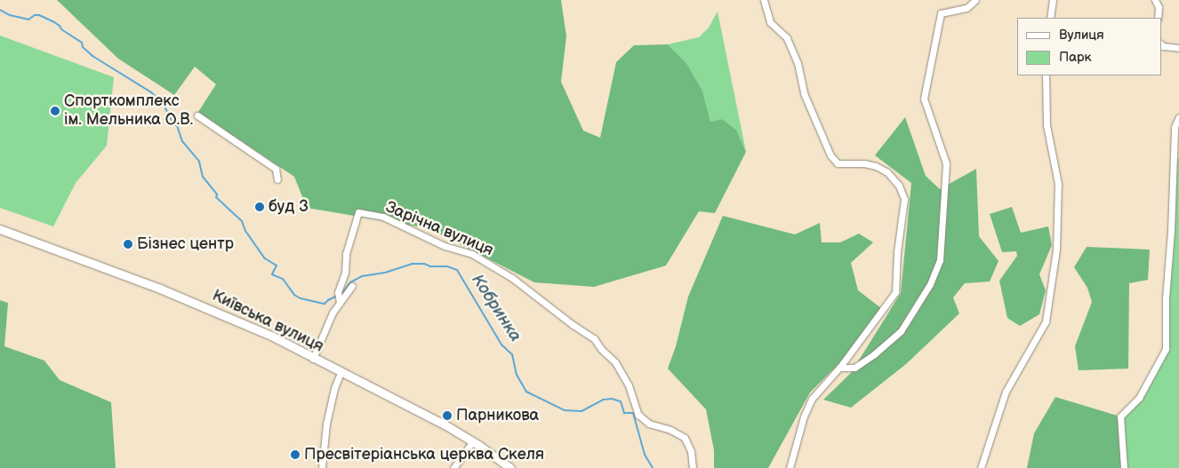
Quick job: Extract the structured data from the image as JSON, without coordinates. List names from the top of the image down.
{
  "streets": {
    "main road": ["Київська вулиця"],
    "street": ["Зарічна вулиця"]
  },
  "water": ["Кобринка"],
  "places": [
    "Спорткомплекс ім. Мельника О.В.",
    "буд 3",
    "Бізнес центр",
    "Парникова",
    "Пресвітеріанська церква Скеля"
  ],
  "legend": ["Вулиця", "Парк"]
}
